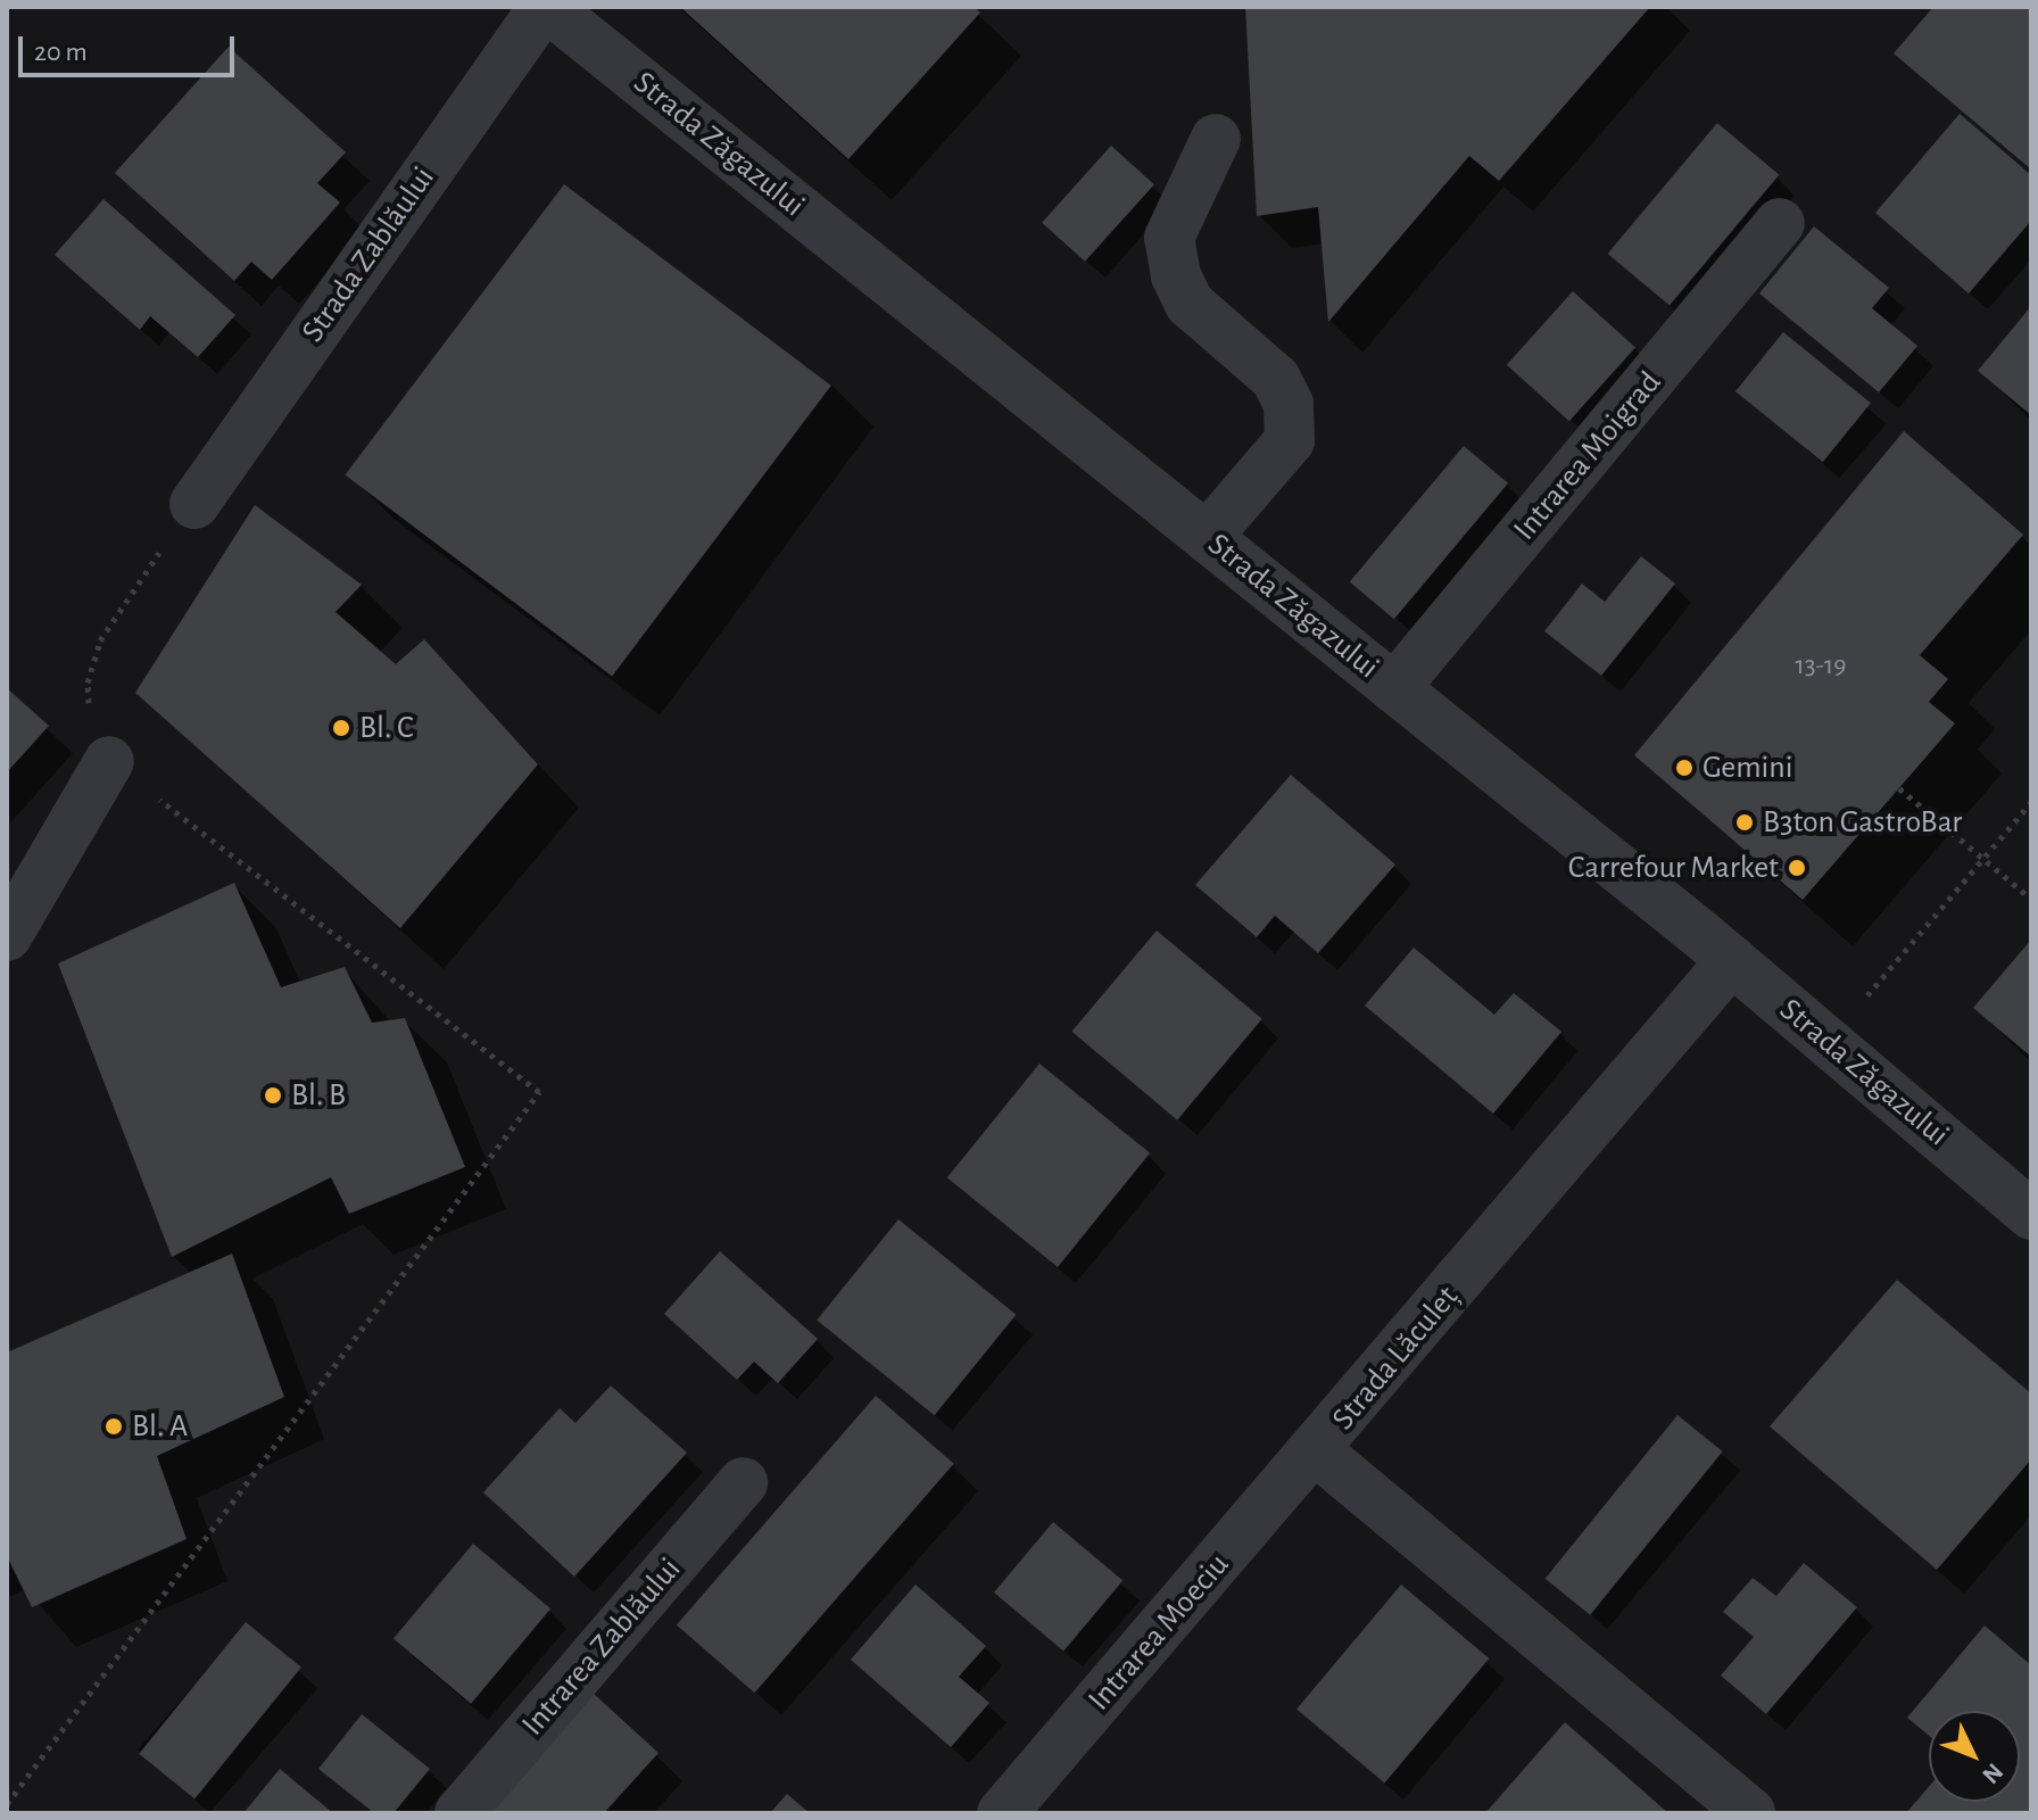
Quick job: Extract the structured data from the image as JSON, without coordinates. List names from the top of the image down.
{
  "streets": {
    "street": [
      "Strada Zăgazului",
      "Strada Zablăului",
      "Intrarea Moigrad",
      "Strada Lăculeț",
      "Intrarea Moeciu",
      "Intrarea Zablăului"
    ]
  },
  "crossings": [
    ["Strada Zăgazului", "Strada Zablăului"],
    ["Strada Zăgazului", "Intrarea Moigrad"],
    ["Strada Zăgazului", "Strada Lăculeț"],
    ["Strada Lăculeț", "Intrarea Moeciu"]
  ],
  "places": [
    "Bl. C",
    "Gemini",
    "B3ton GastroBar",
    "Carrefour Market",
    "Bl. B",
    "Bl. A"
  ],
  "house_numbers": ["13-19"],
  "scale_bar": "20 m",
  "north": "bottom right"
}
